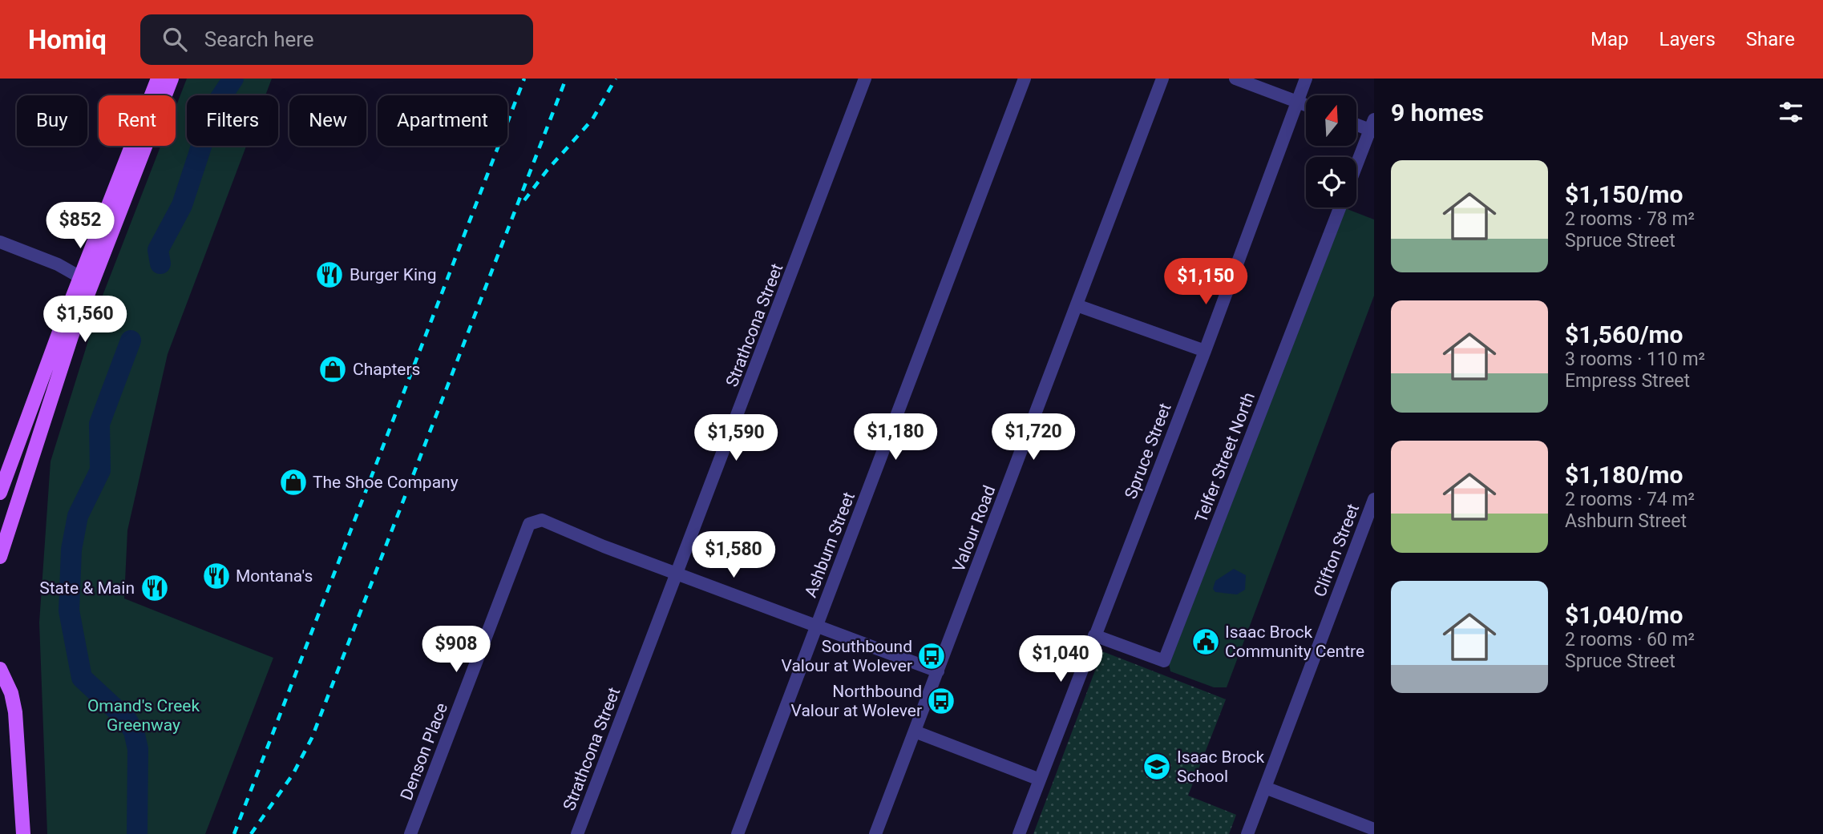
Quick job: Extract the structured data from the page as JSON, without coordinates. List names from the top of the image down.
{
  "streets": {
    "street": [
      "Strathcona Street",
      "Spruce Street",
      "Telfer Street North",
      "Valour Road",
      "Ashburn Street",
      "Clifton Street",
      "Denson Place"
    ]
  },
  "crossings": [
    ["Strathcona Street", "Denson Place"],
    ["Spruce Street", "Telfer Street North"]
  ],
  "parks": ["Omand's Creek Greenway"],
  "places": {
    "restaurant": ["Burger King", "Montana's", "State & Main"],
    "shop": ["Chapters", "The Shoe Company"],
    "public building": ["Isaac Brock Community Centre"],
    "bus stop": ["Southbound Valour at Wolever", "Northbound Valour at Wolever"],
    "school or university": ["Isaac Brock School"]
  },
  "north": "top",
  "page": {
    "header": "Homiq",
    "search": "Search here",
    "nav": ["Map", "Layers", "Share"],
    "heading": "9 homes",
    "chip": [
      "Buy",
      "Rent",
      "Filters",
      "New",
      "Apartment"
    ],
    "list": [
      {
        "name": "$1,150/mo",
        "note": "2 rooms · 78 m² · Spruce Street"
      },
      {
        "name": "$1,560/mo",
        "note": "3 rooms · 110 m² · Empress Street"
      },
      {
        "name": "$1,180/mo",
        "note": "2 rooms · 74 m² · Ashburn Street"
      },
      {
        "name": "$1,040/mo",
        "note": "2 rooms · 60 m² · Spruce Street"
      }
    ],
    "price": [
      "$852",
      "$1,150",
      "$1,560",
      "$1,180",
      "$1,720",
      "$1,590",
      "$1,580",
      "$908",
      "$1,040"
    ]
  }
}
